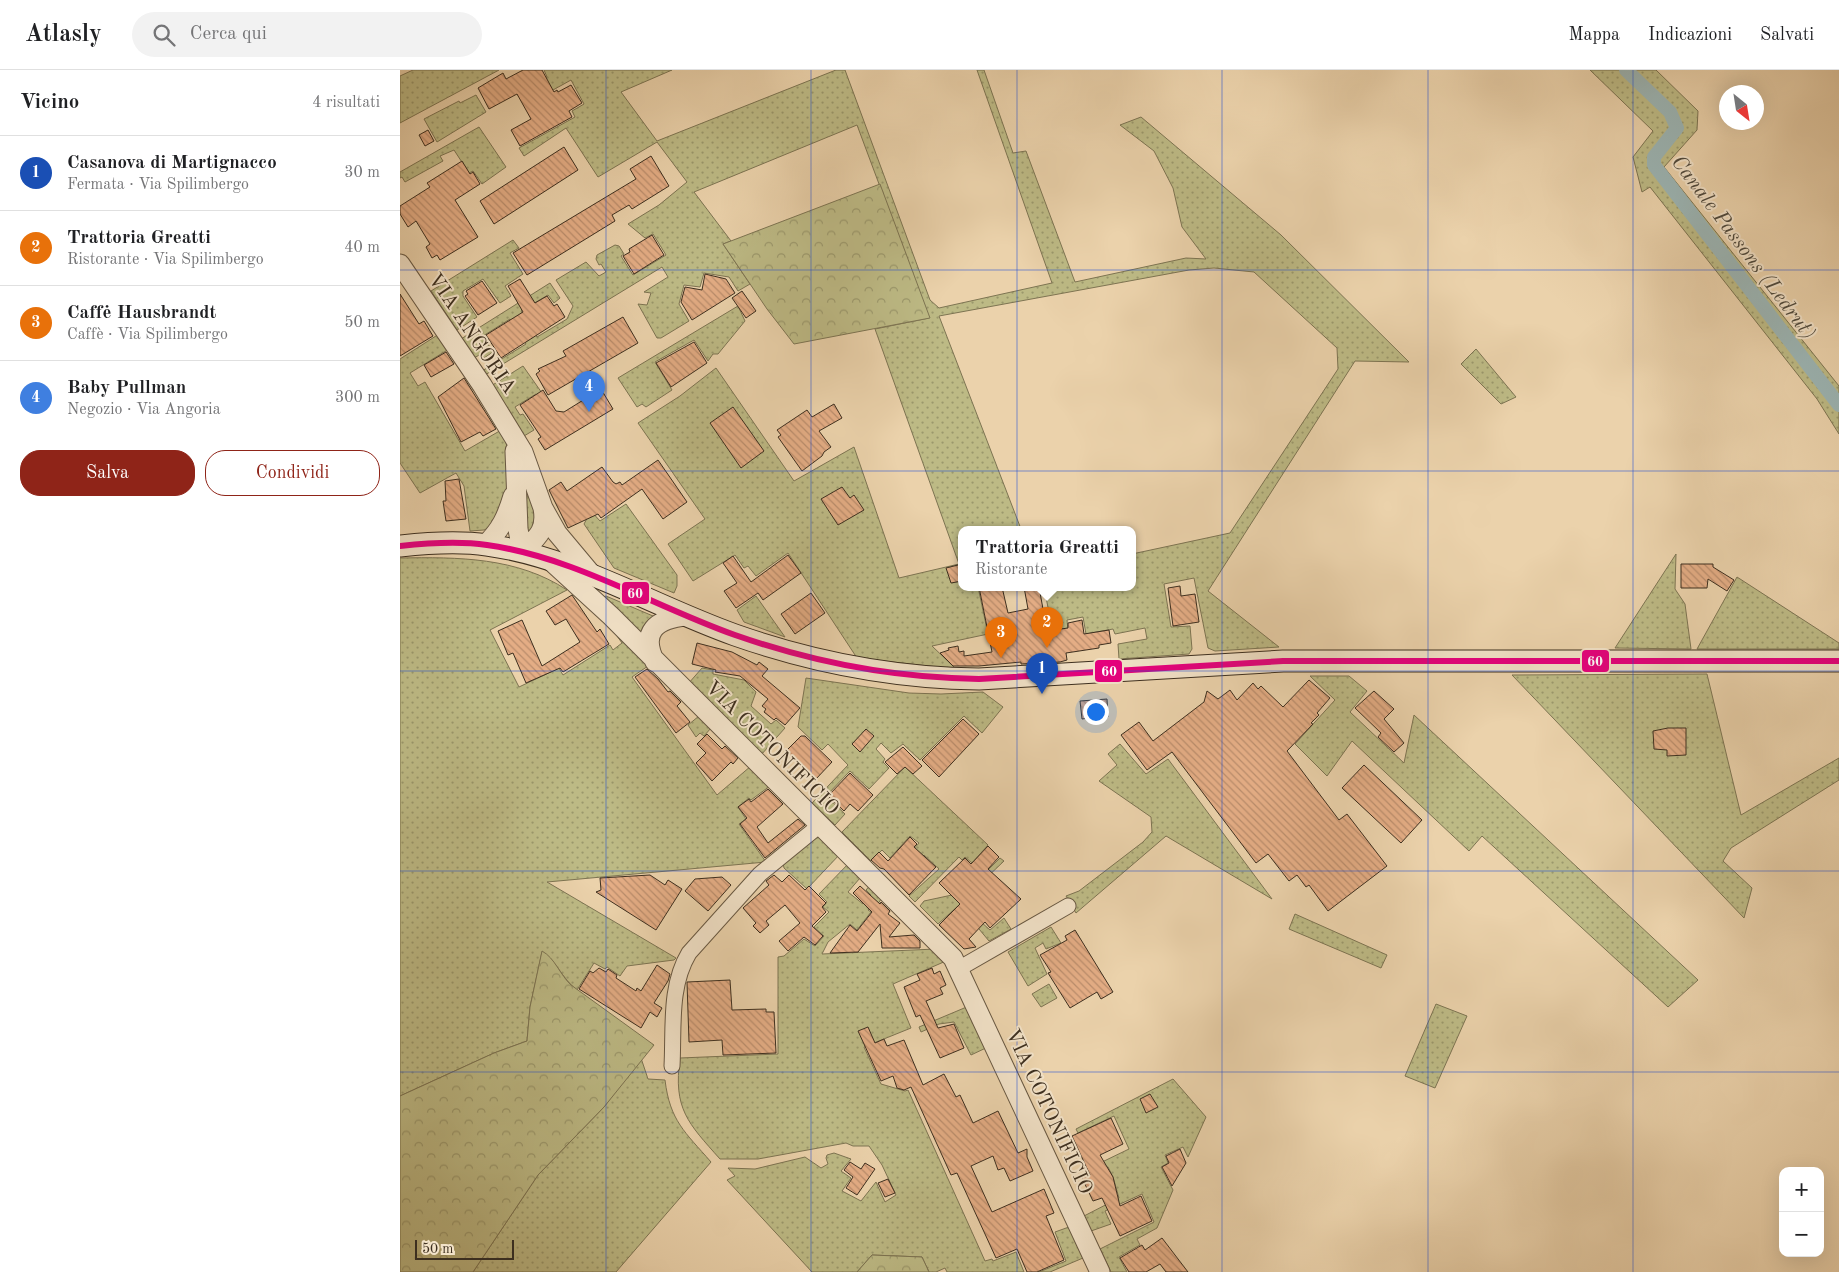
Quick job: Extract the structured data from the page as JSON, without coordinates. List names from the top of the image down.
{
  "streets": {
    "street": ["VIA ANGORIA", "VIA COTONIFICIO"]
  },
  "water": ["Canale Passons (Ledrut)"],
  "lines": ["transit line 60"],
  "scale_bar": "50 m",
  "north": "bottom right",
  "page": {
    "header": "Atlasly",
    "search": "Cerca qui",
    "nav": ["Mappa", "Indicazioni", "Salvati"],
    "heading": ["Vicino", "4 risultati"],
    "list": [
      {
        "mark": "1",
        "name": "Casanova di Martignacco",
        "note": "Fermata · Via Spilimbergo",
        "value": "30 m"
      },
      {
        "mark": "2",
        "name": "Trattoria Greatti",
        "note": "Ristorante · Via Spilimbergo",
        "value": "40 m"
      },
      {
        "mark": "3",
        "name": "Caffė Hausbrandt",
        "note": "Caffè · Via Spilimbergo",
        "value": "50 m"
      },
      {
        "mark": "4",
        "name": "Baby Pullman",
        "note": "Negozio · Via Angoria",
        "value": "300 m"
      }
    ],
    "pins": [
      "4",
      "2",
      "3",
      "1"
    ],
    "buttons": ["Salva", "Condividi"],
    "popup": ["Trattoria Greatti", "Ristorante"],
    "map_buttons": ["+", "−"],
    "scale": "50 m"
  }
}
